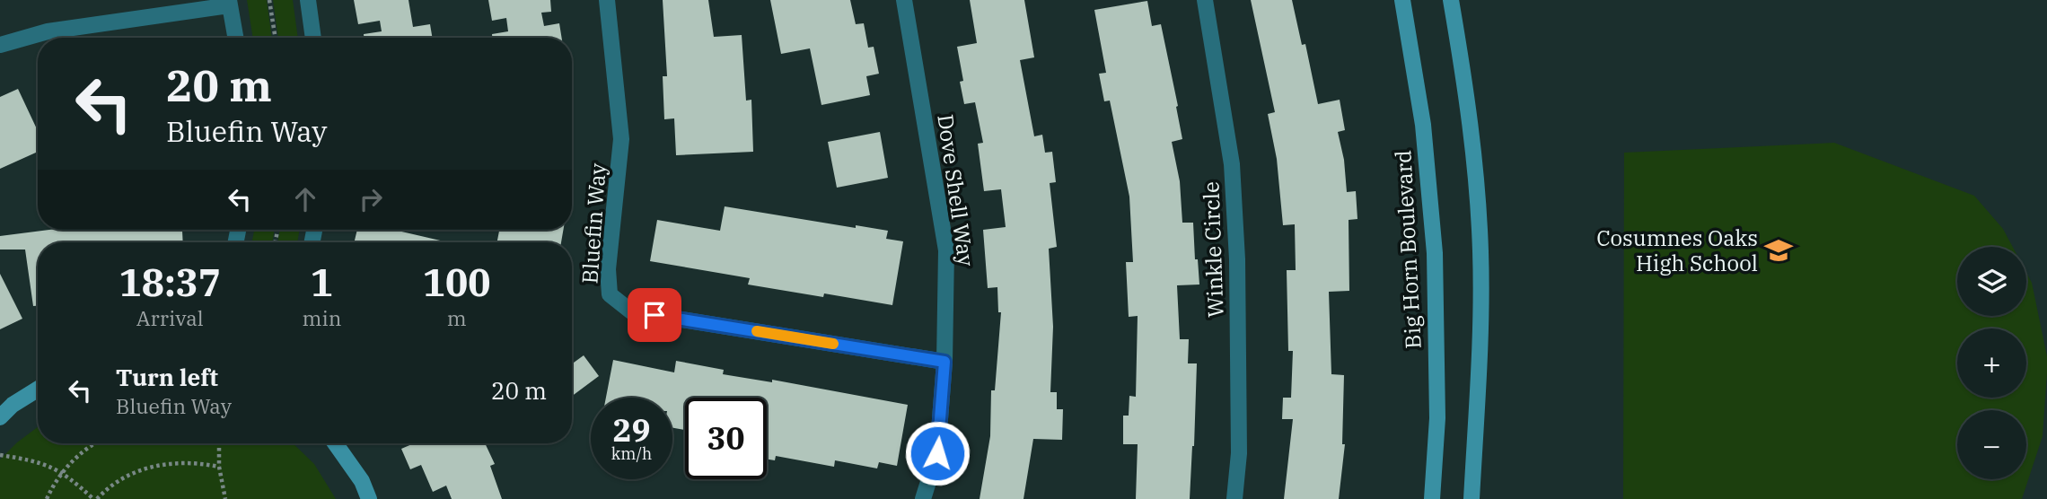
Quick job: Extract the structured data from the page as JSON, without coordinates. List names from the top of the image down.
{
  "streets": {
    "main road": ["Big Horn Boulevard"],
    "street": ["Dove Shell Way", "Bluefin Way", "Winkle Circle"]
  },
  "crossings": [
    ["Dove Shell Way", "Bluefin Way"]
  ],
  "places": {
    "school or university": ["Cosumnes Oaks High School"]
  },
  "page": {
    "turn": ["20 m", "Bluefin Way"],
    "eta": [
      "18:37",
      "Arrival",
      "1",
      "min",
      "100",
      "m"
    ],
    "map_buttons": ["+", "−"],
    "list": [
      {
        "name": "Turn left",
        "note": "Bluefin Way",
        "value": "20 m"
      }
    ],
    "speed": "29 km/h",
    "limit": "30"
  }
}
